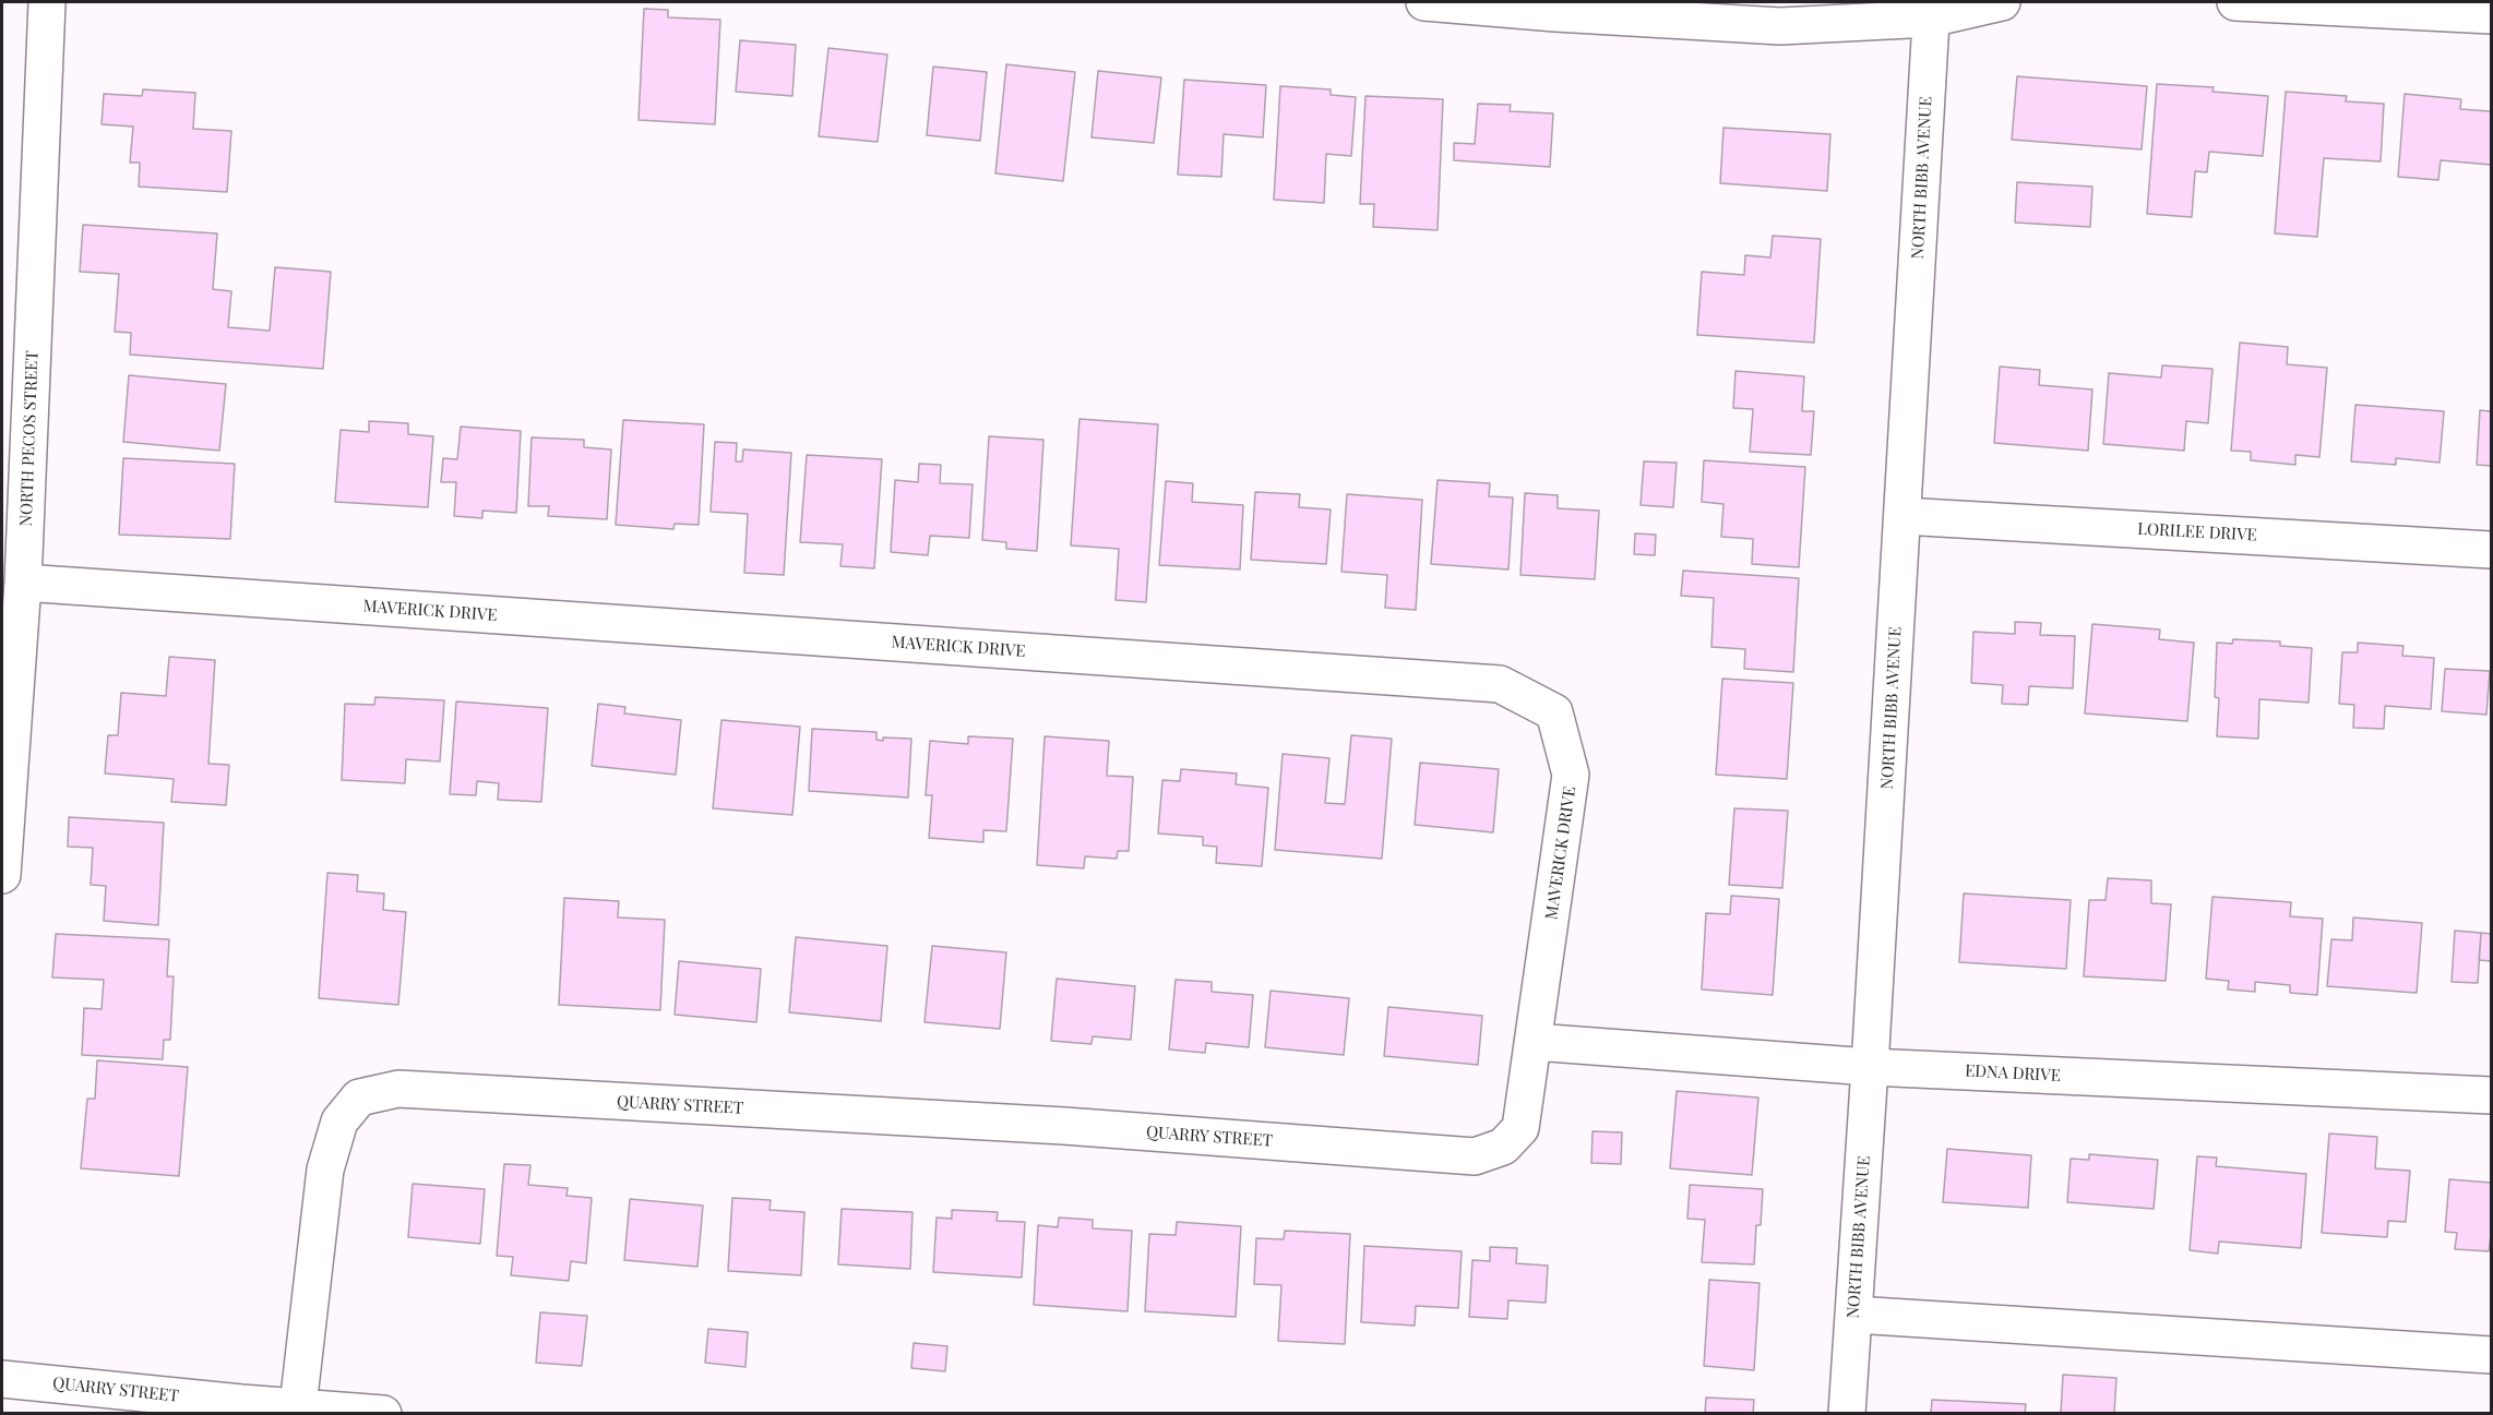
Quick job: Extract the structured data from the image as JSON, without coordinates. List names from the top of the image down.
{
  "streets": {
    "street": [
      "NORTH BIBB AVENUE",
      "NORTH PECOS STREET",
      "LORILEE DRIVE",
      "MAVERICK DRIVE",
      "EDNA DRIVE",
      "QUARRY STREET"
    ]
  },
  "crossings": [
    ["NORTH BIBB AVENUE", "LORILEE DRIVE"],
    ["NORTH BIBB AVENUE", "EDNA DRIVE"],
    ["NORTH PECOS STREET", "MAVERICK DRIVE"],
    ["MAVERICK DRIVE", "EDNA DRIVE"],
    ["MAVERICK DRIVE", "QUARRY STREET"],
    ["EDNA DRIVE", "QUARRY STREET"]
  ]
}
